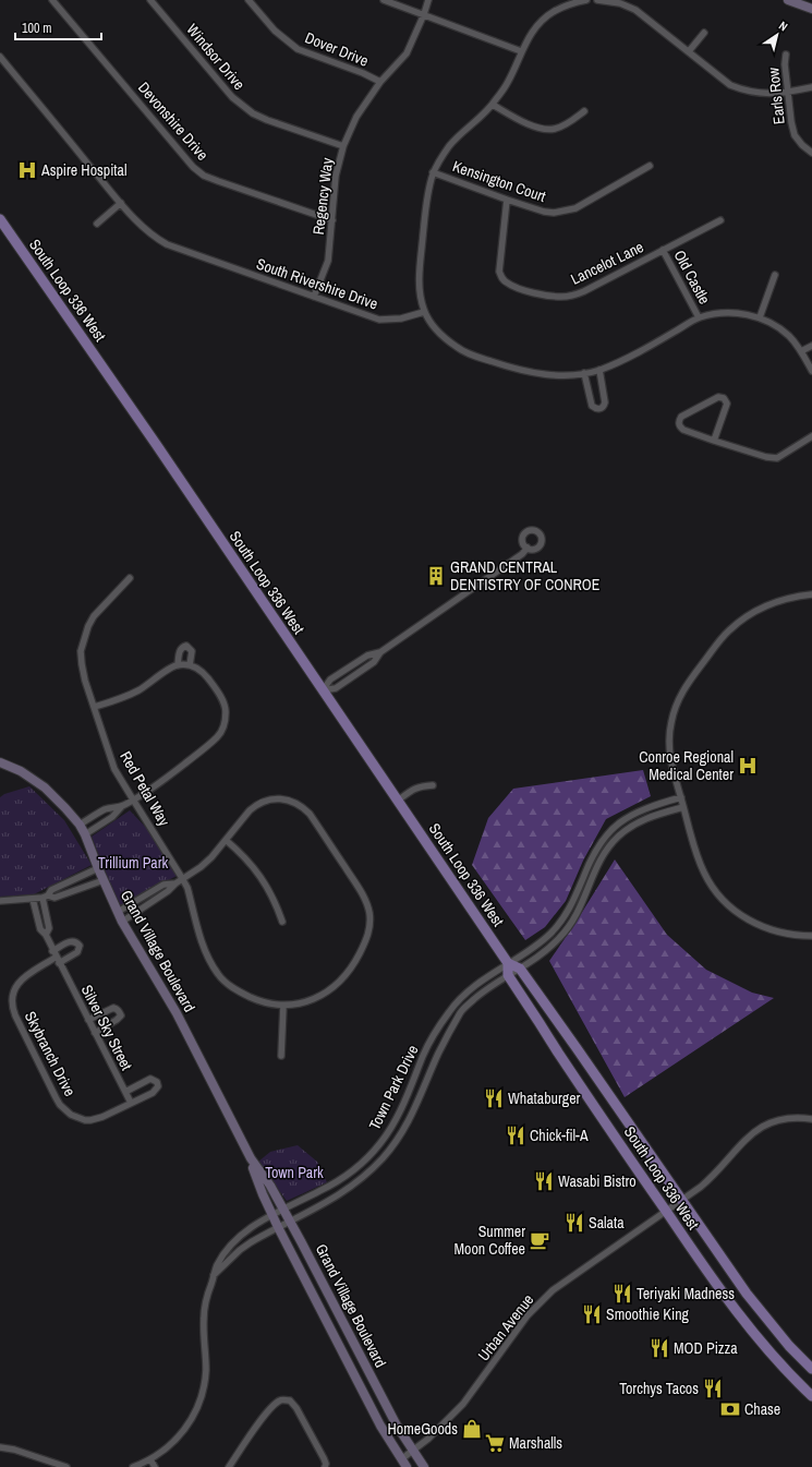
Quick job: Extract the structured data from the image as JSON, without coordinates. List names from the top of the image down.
{
  "streets": {
    "main road": ["South Loop 336 West"],
    "street": [
      "Dover Drive",
      "Windsor Drive",
      "Earls Row",
      "Devonshire Drive",
      "Kensington Court",
      "Regency Way",
      "Lancelot Lane",
      "Old Castle",
      "South Rivershire Drive",
      "Red Petal Way",
      "Grand Village Boulevard",
      "Silver Sky Street",
      "Skybranch Drive",
      "Town Park Drive",
      "Urban Avenue"
    ]
  },
  "crossings": [
    ["Dover Drive", "Regency Way"],
    ["Windsor Drive", "Regency Way"],
    ["Devonshire Drive", "Regency Way"],
    ["Kensington Court", "Lancelot Lane"],
    ["Regency Way", "South Rivershire Drive"],
    ["Lancelot Lane", "Old Castle"],
    ["South Loop 336 West", "Town Park Drive"],
    ["South Loop 336 West", "Urban Avenue"],
    ["Red Petal Way", "Grand Village Boulevard"],
    ["Grand Village Boulevard", "Town Park Drive"],
    ["Grand Village Boulevard", "Urban Avenue"],
    ["Silver Sky Street", "Skybranch Drive"]
  ],
  "parks": ["Trillium Park", "Town Park"],
  "places": {
    "hospital": ["Aspire Hospital", "Conroe Regional Medical Center"],
    "building": ["GRAND CENTRAL DENTISTRY OF CONROE"],
    "restaurant": [
      "Whataburger",
      "Chick-fil-A",
      "Wasabi Bistro",
      "Salata",
      "Teriyaki Madness",
      "Smoothie King",
      "MOD Pizza",
      "Torchys Tacos"
    ],
    "cafe": ["Summer Moon Coffee"],
    "bank": ["Chase"],
    "shop": ["HomeGoods"],
    "supermarket": ["Marshalls"]
  },
  "scale_bar": "100 m",
  "north": "top right"
}
